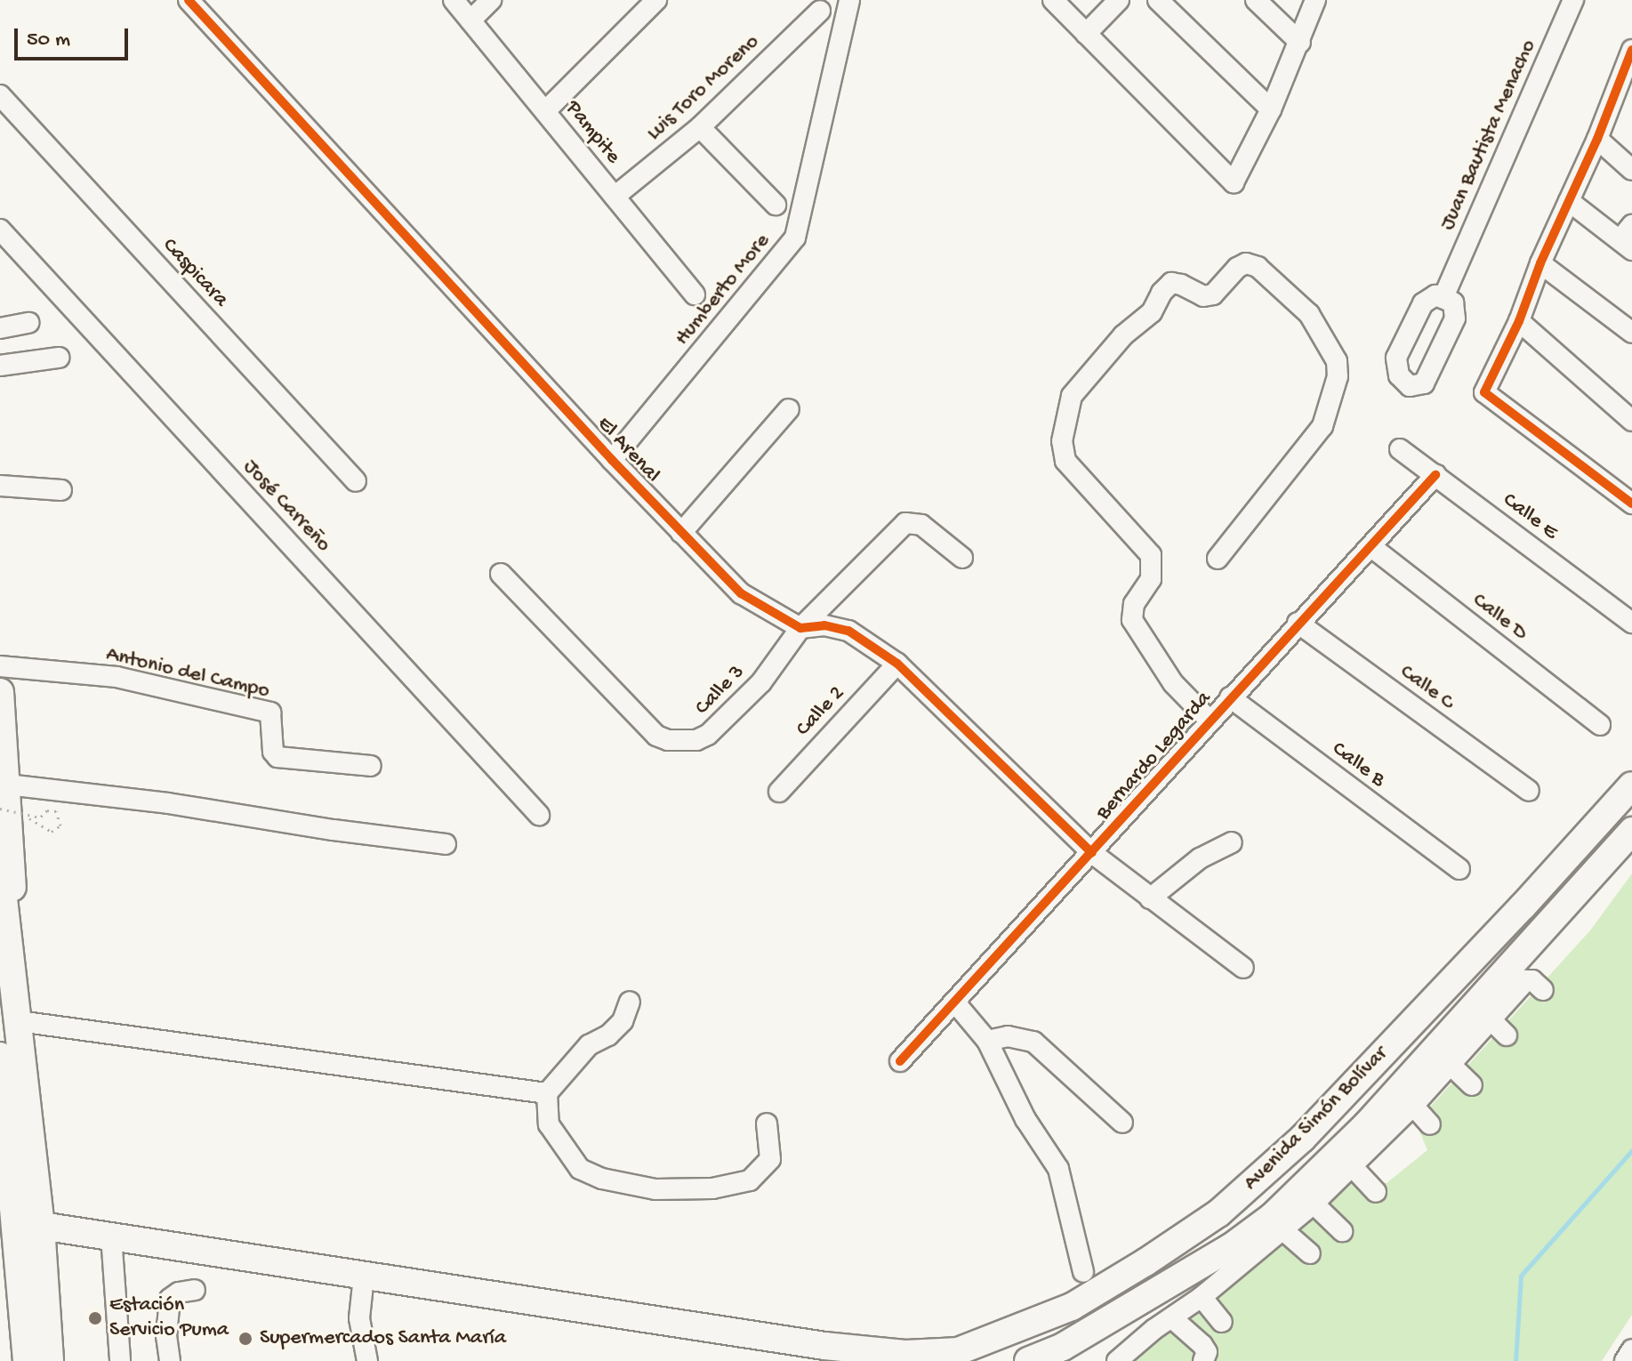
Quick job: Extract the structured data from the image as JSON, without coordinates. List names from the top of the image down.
{
  "streets": {
    "highway": ["Avenida Simón Bolívar"],
    "street": [
      "Luis Toro Moreno",
      "Pampite",
      "Juan Bautista Menacho",
      "Caspicara",
      "Humberto More",
      "El Arenal",
      "José Carreño",
      "Calle E",
      "Calle D",
      "Antonio del Campo",
      "Calle C",
      "Calle 3",
      "Calle 2",
      "Bernardo Legarda",
      "Calle B"
    ]
  },
  "crossings": [
    ["Luis Toro Moreno", "Pampite"],
    ["Humberto More", "El Arenal"],
    ["El Arenal", "Calle 3"],
    ["Calle E", "Bernardo Legarda"],
    ["Calle D", "Bernardo Legarda"],
    ["Calle C", "Bernardo Legarda"],
    ["Bernardo Legarda", "Calle B"]
  ],
  "places": ["Estación Servicio Puma", "Supermercados Santa María"],
  "scale_bar": "50 m"
}
